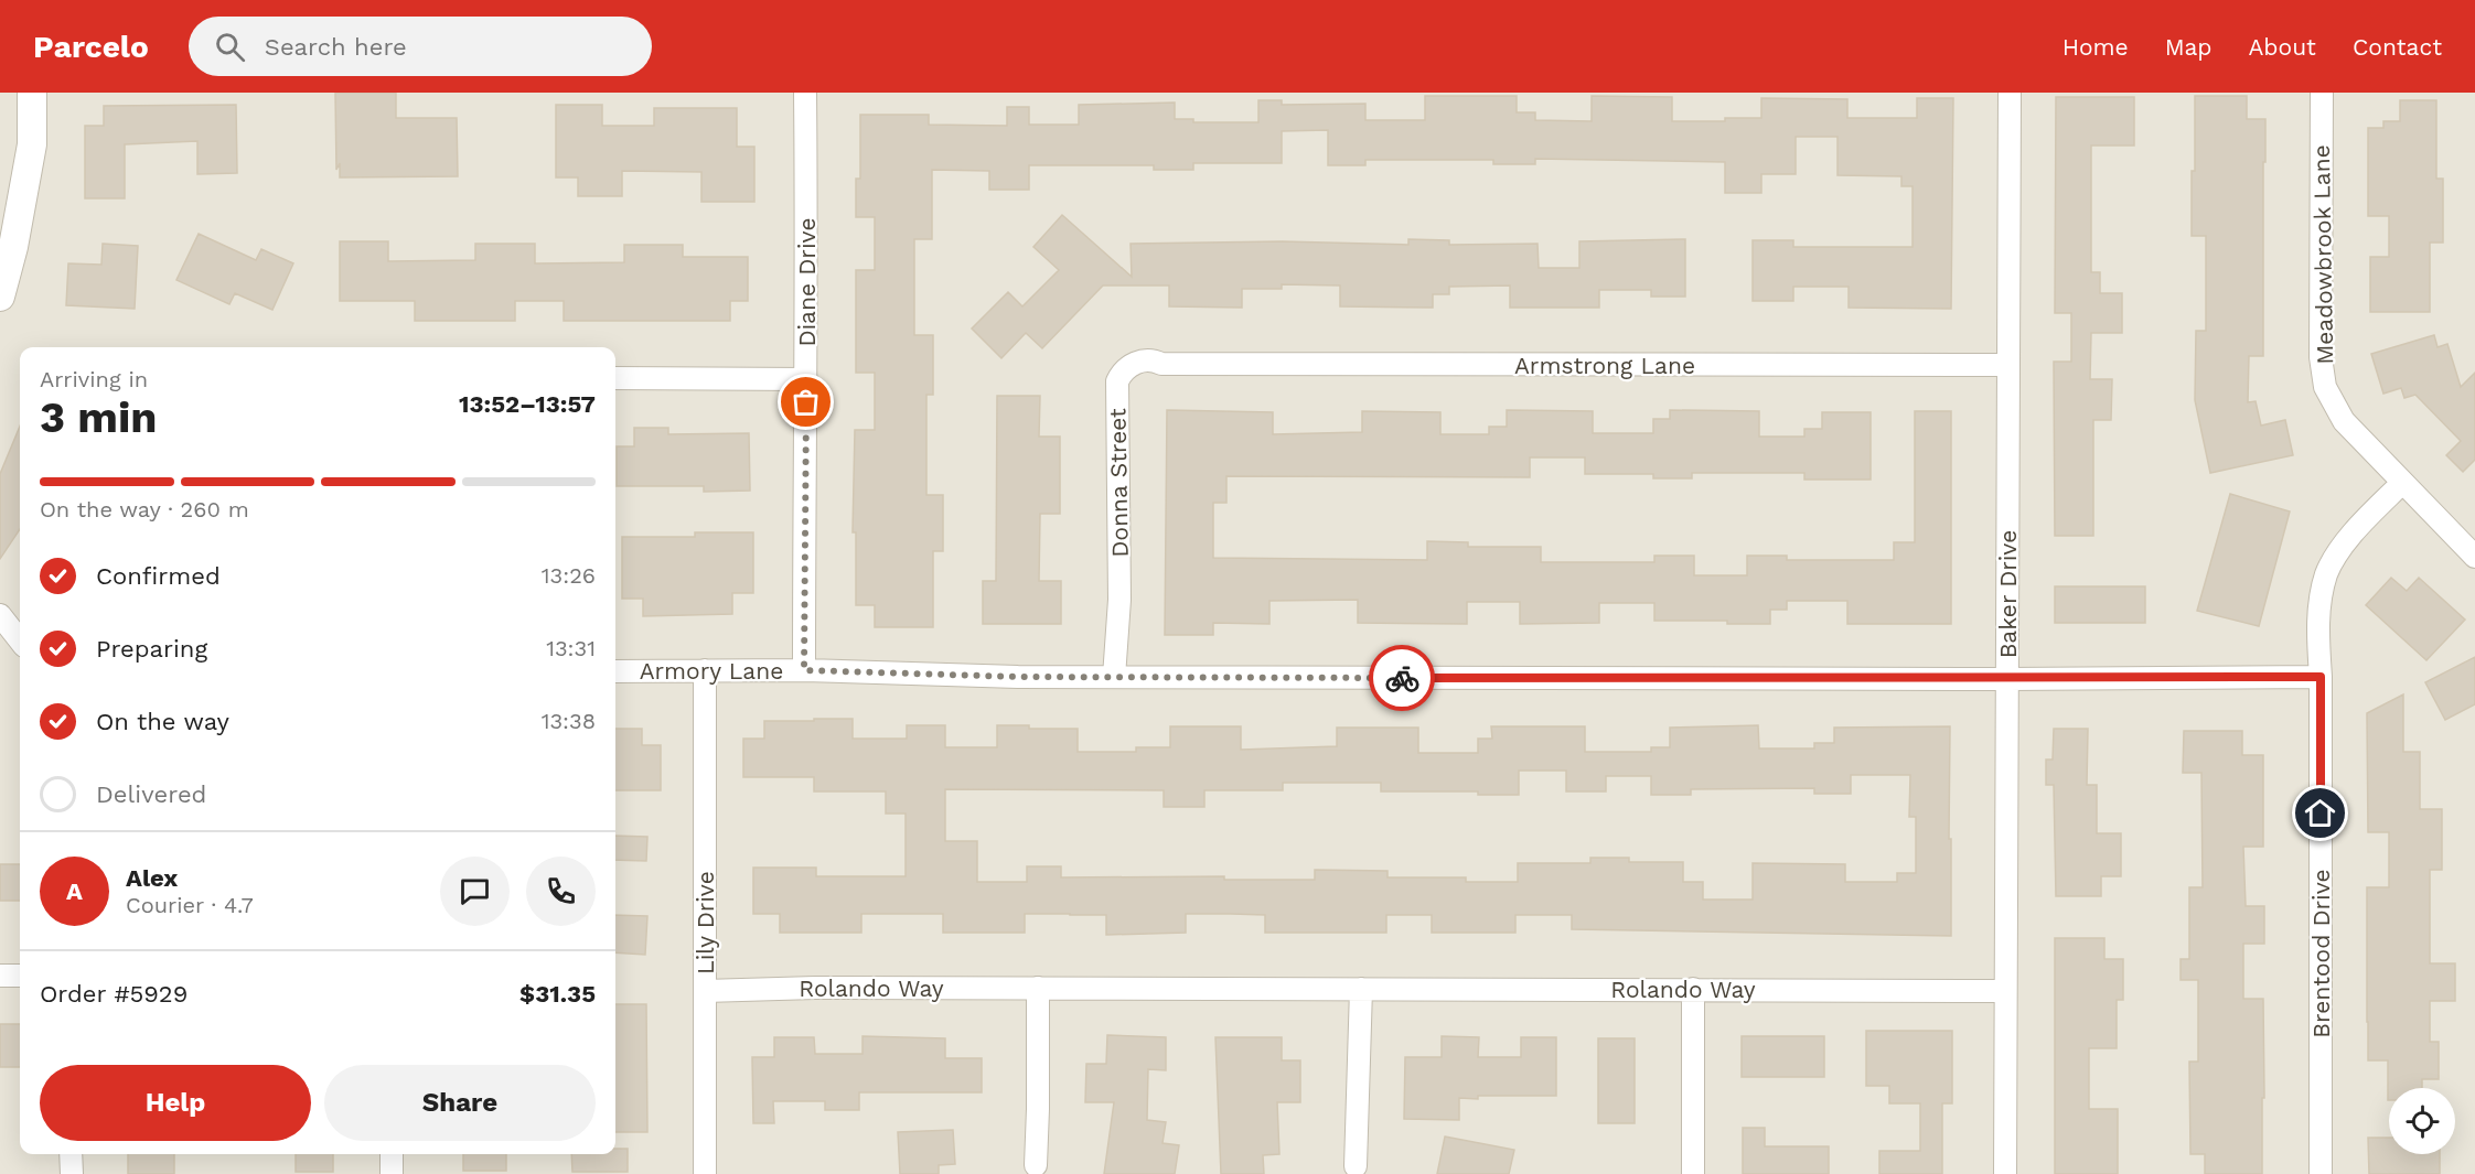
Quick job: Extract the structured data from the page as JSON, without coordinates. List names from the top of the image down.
{
  "streets": {
    "street": [
      "Meadowbrook Lane",
      "Diane Drive",
      "Armstrong Lane",
      "Donna Street",
      "Baker Drive",
      "Armory Lane",
      "Lily Drive",
      "Brentood Drive",
      "Rolando Way"
    ]
  },
  "crossings": [
    ["Meadowbrook Lane", "Brentood Drive"],
    ["Diane Drive", "Armory Lane"],
    ["Armstrong Lane", "Donna Street"],
    ["Armstrong Lane", "Baker Drive"],
    ["Donna Street", "Armory Lane"],
    ["Baker Drive", "Armory Lane"],
    ["Baker Drive", "Rolando Way"],
    ["Armory Lane", "Lily Drive"],
    ["Armory Lane", "Brentood Drive"],
    ["Lily Drive", "Rolando Way"]
  ],
  "page": {
    "header": "Parcelo",
    "search": "Search here",
    "nav": [
      "Home",
      "Map",
      "About",
      "Contact"
    ],
    "heading": ["3 min", "Arriving in", "13:52–13:57"],
    "panel": [
      "Alex",
      "Courier · 4.7",
      "Order #5929",
      "$31.35"
    ],
    "bar": "On the way · 260 m",
    "list": [
      ["Confirmed", "13:26"],
      ["Preparing", "13:31"],
      ["On the way", "13:38"],
      "Delivered"
    ],
    "round": "A",
    "buttons": ["Help", "Share"]
  }
}
